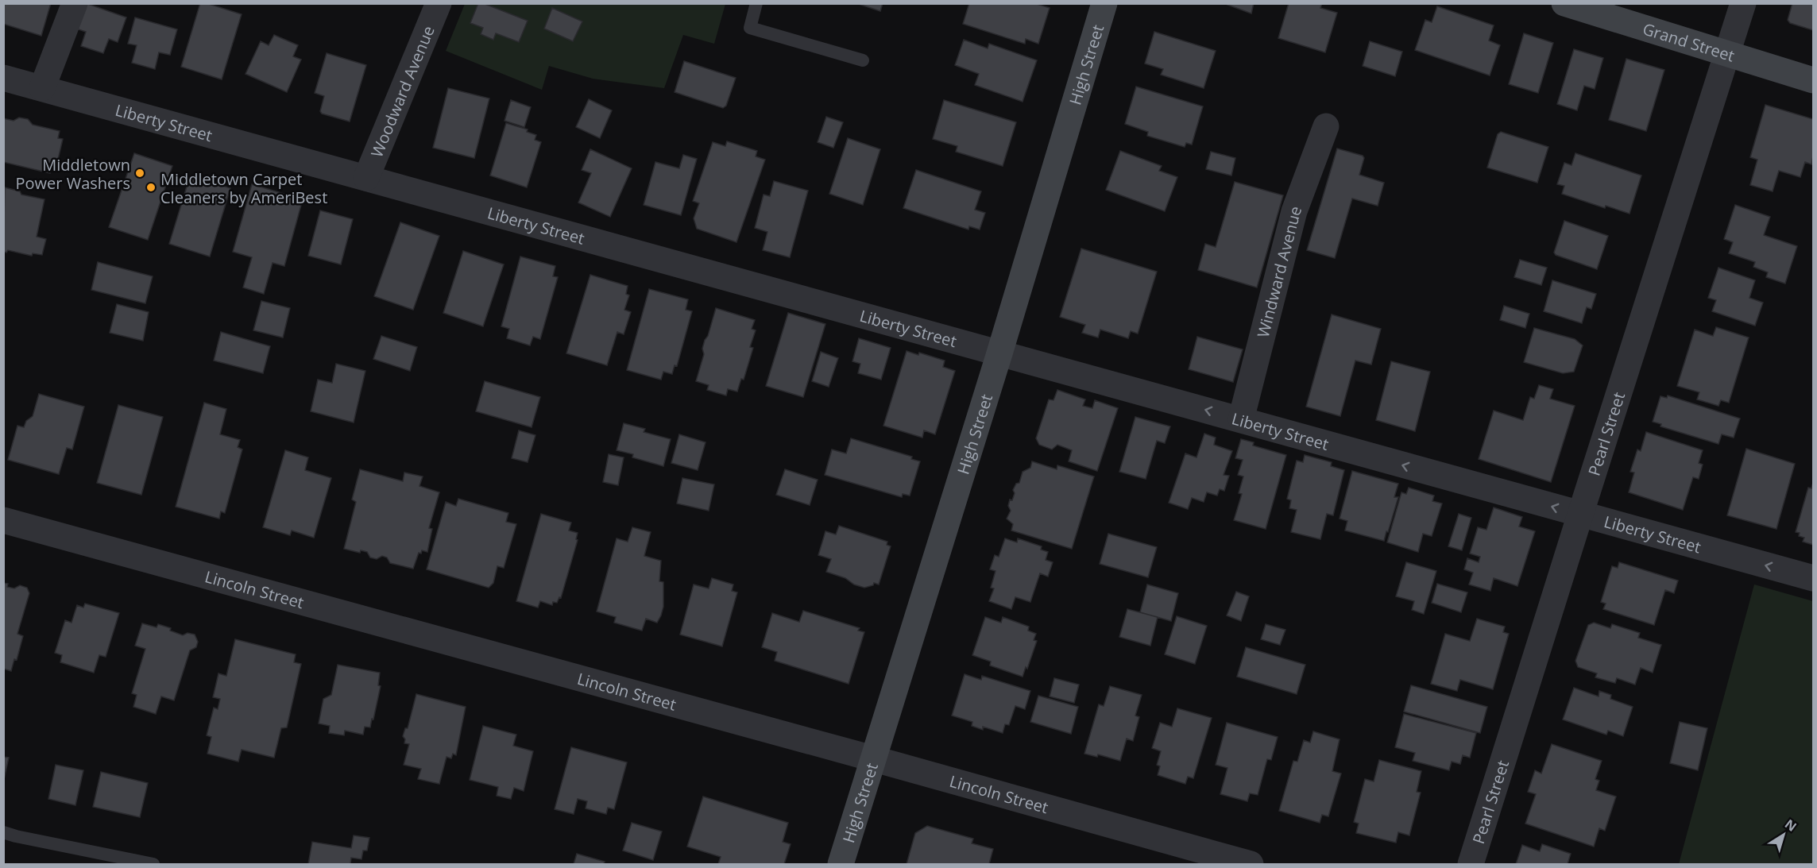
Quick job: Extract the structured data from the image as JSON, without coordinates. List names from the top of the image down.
{
  "streets": {
    "street": [
      "Grand Street",
      "High Street",
      "Woodward Avenue",
      "Liberty Street",
      "Windward Avenue",
      "Pearl Street",
      "Lincoln Street"
    ]
  },
  "crossings": [
    ["Grand Street", "Pearl Street"],
    ["High Street", "Liberty Street"],
    ["High Street", "Lincoln Street"],
    ["Woodward Avenue", "Liberty Street"],
    ["Liberty Street", "Windward Avenue"],
    ["Liberty Street", "Pearl Street"]
  ],
  "one_way": ["Liberty Street"],
  "places": ["Middletown Power Washers", "Middletown Carpet Cleaners by AmeriBest"],
  "north": "top right"
}
